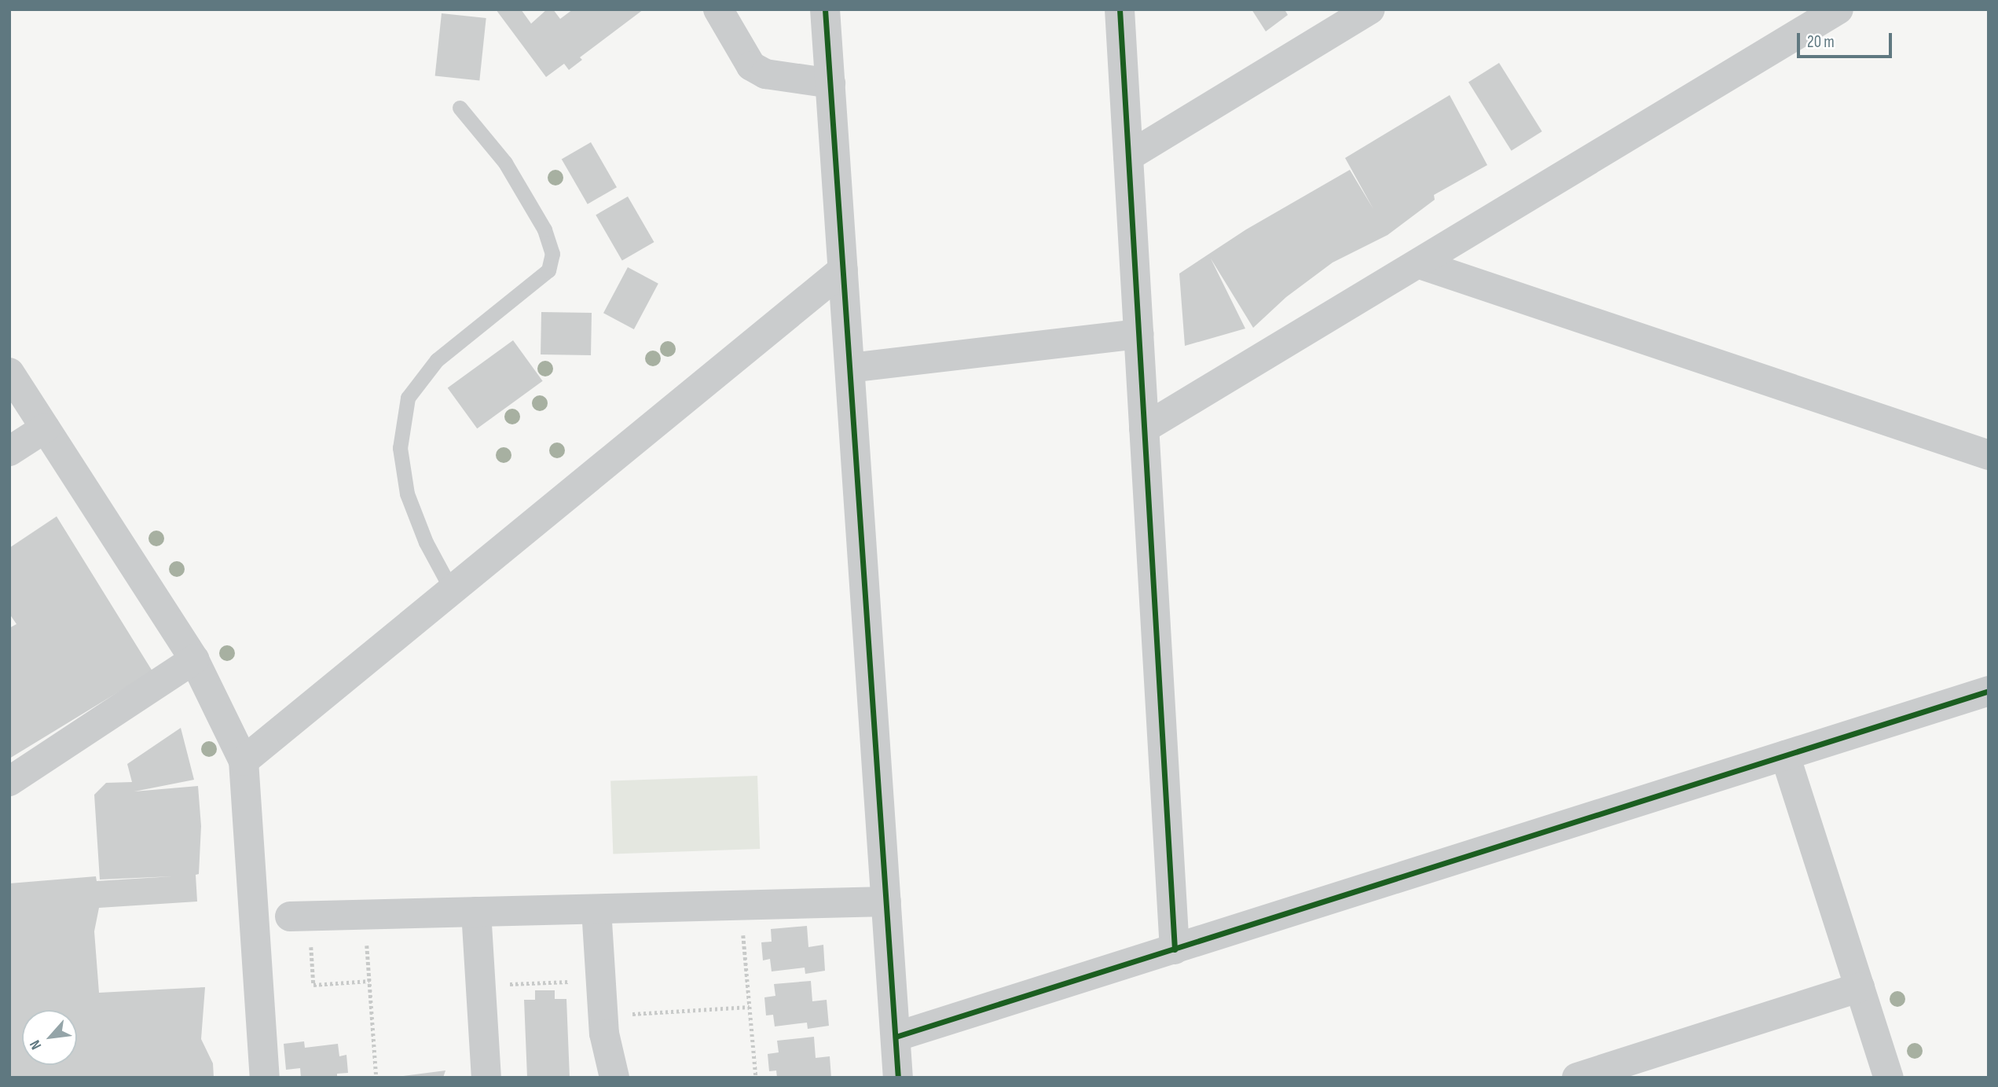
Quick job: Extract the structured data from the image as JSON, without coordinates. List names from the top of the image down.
{
  "scale_bar": "20 m",
  "north": "bottom left"
}
